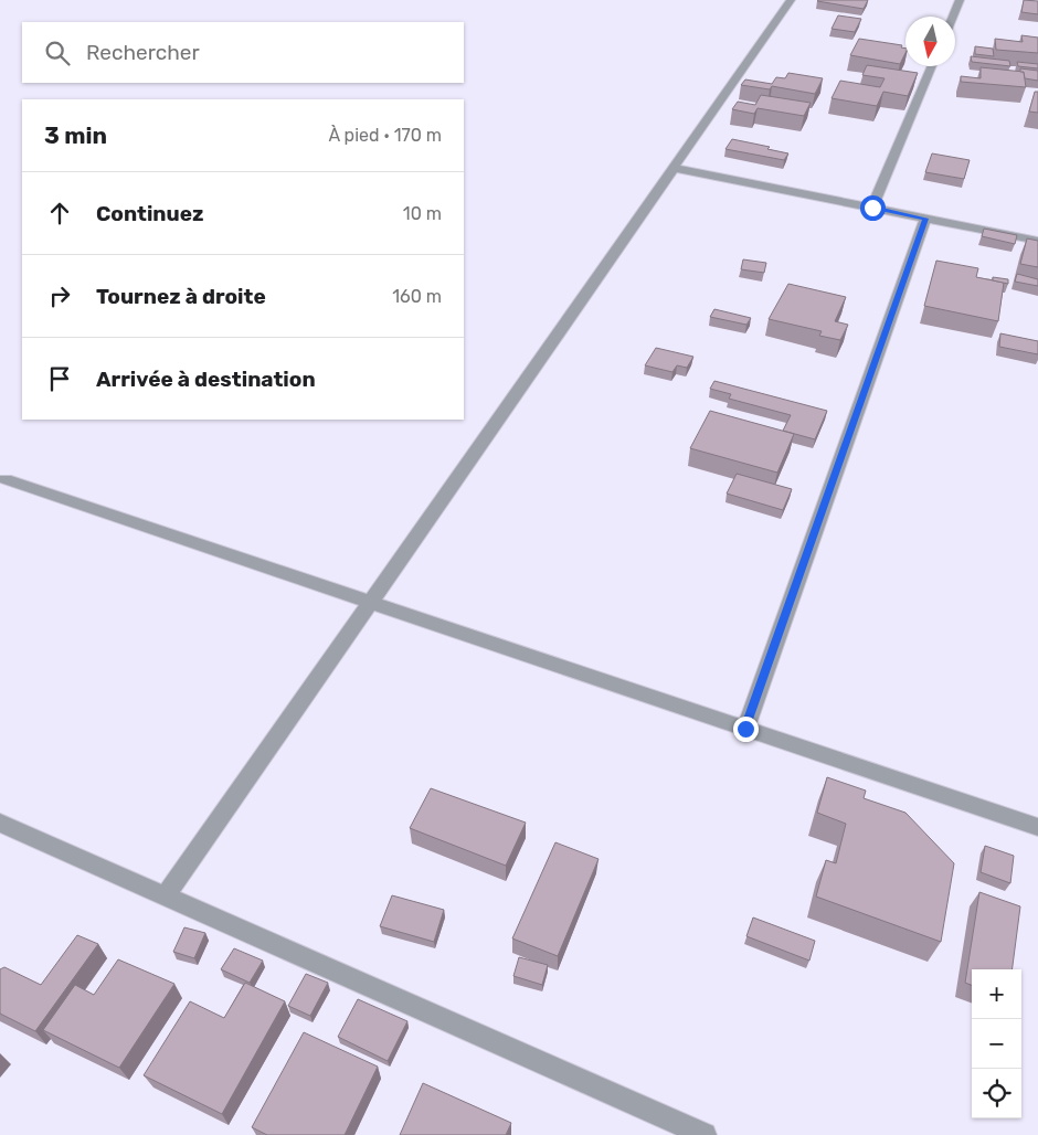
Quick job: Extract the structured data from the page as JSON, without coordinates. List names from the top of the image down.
{
  "north": "bottom",
  "page": {
    "search": "Rechercher",
    "heading": ["3 min", "À pied · 170 m"],
    "list": [
      ["Continuez", "10 m"],
      ["Tournez à droite", "160 m"],
      "Arrivée à destination"
    ],
    "map_buttons": ["+", "−"]
  }
}
